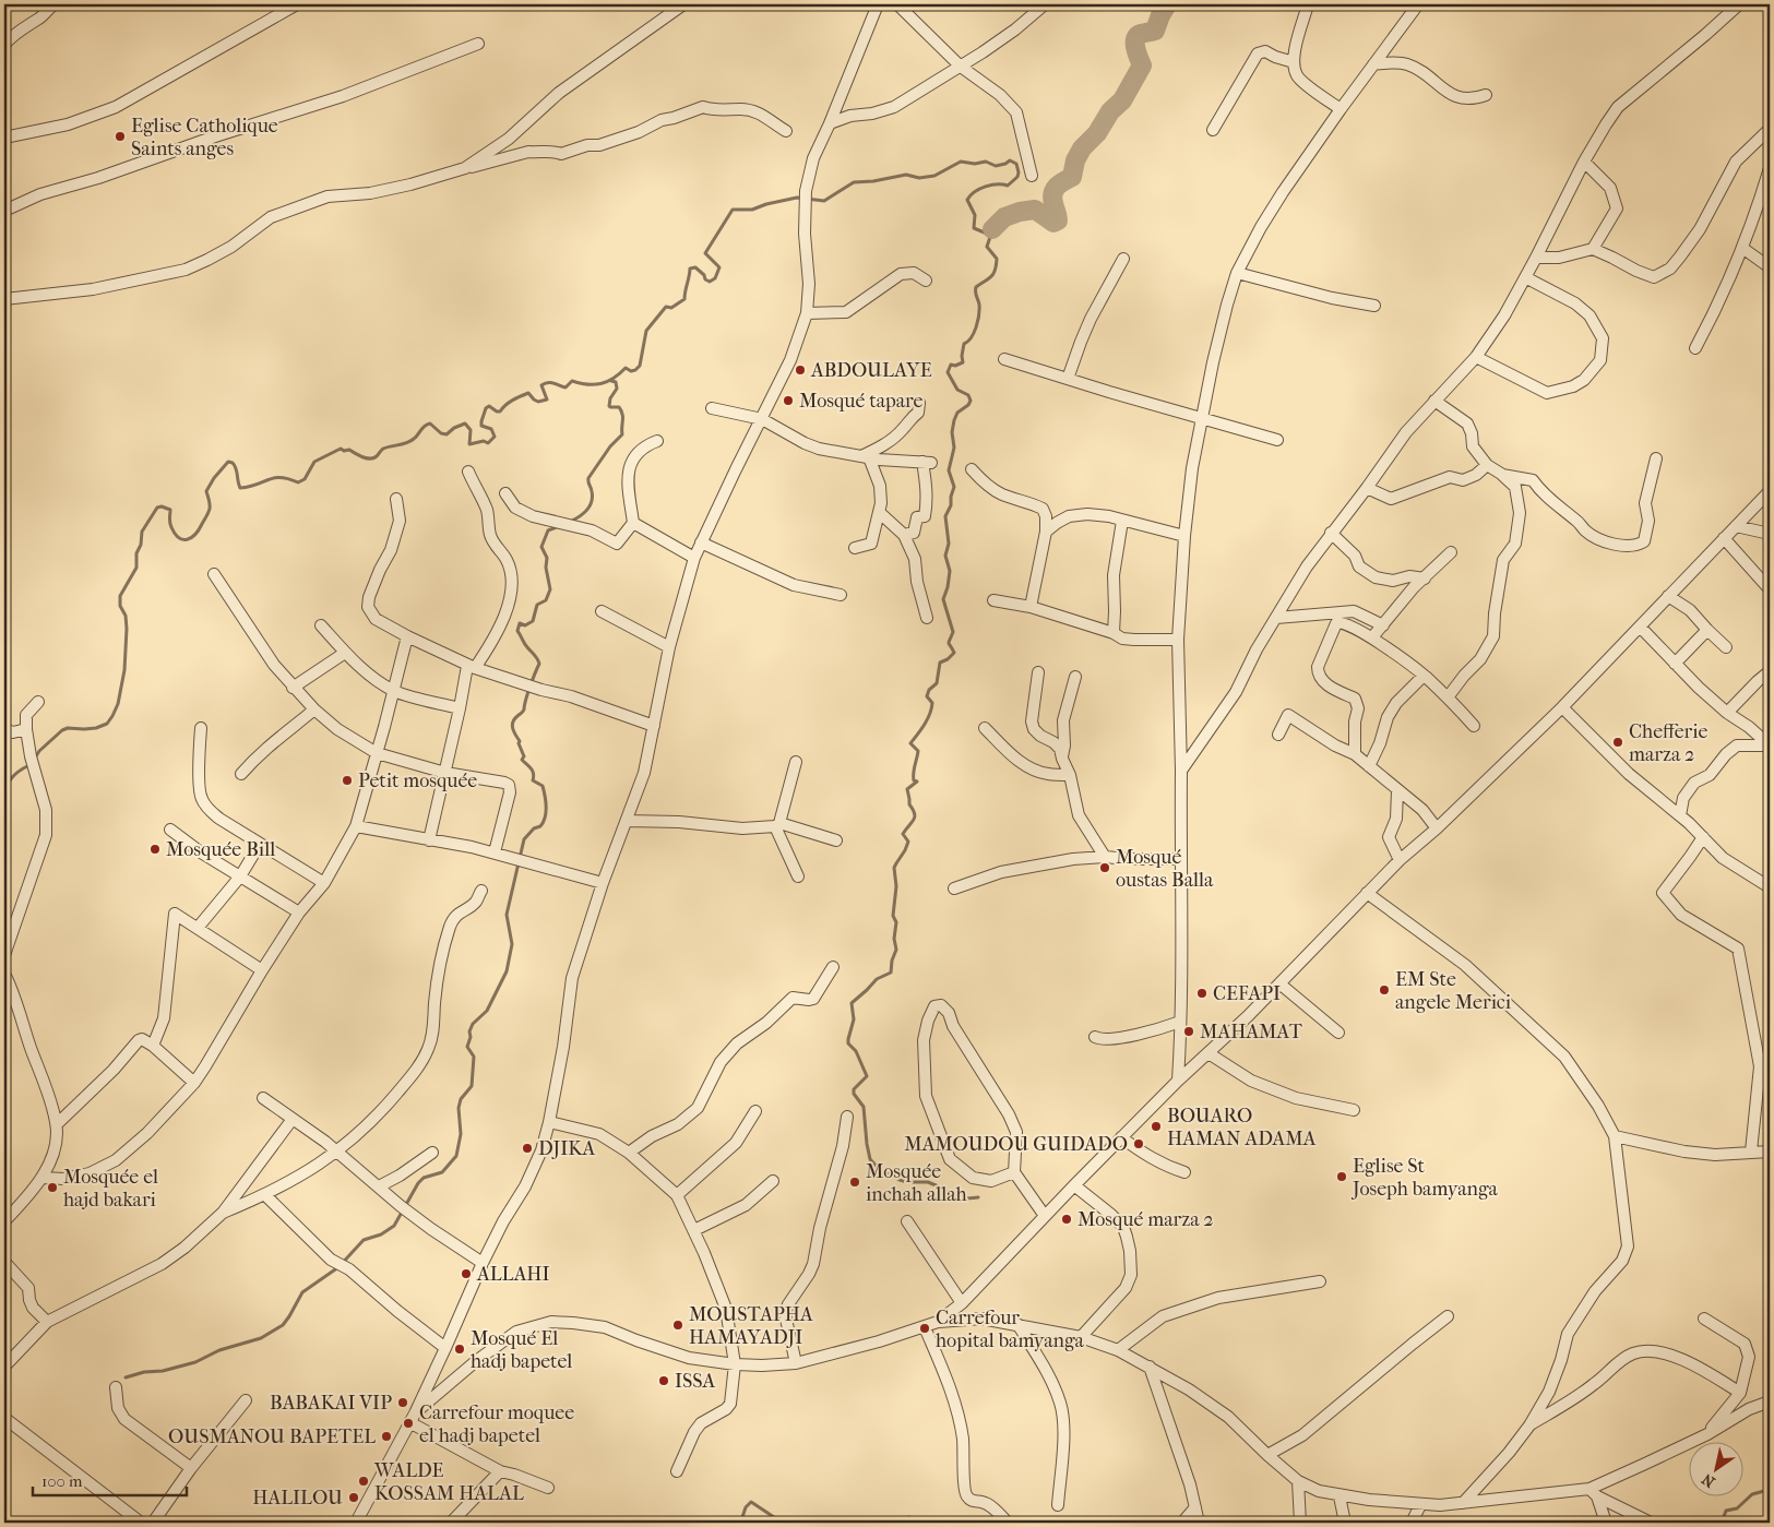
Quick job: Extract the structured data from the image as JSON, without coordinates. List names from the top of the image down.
{
  "places": [
    "Eglise Catholique Saints anges",
    "ABDOULAYE",
    "Mosqué tapare",
    "Chefferie marza 2",
    "Petit mosquée",
    "Mosquée Bill",
    "Mosqué oustas Balla",
    "EM Ste angele Merici",
    "CEFAPI",
    "MAHAMAT",
    "BOUARO HAMAN ADAMA",
    "MAMOUDOU GUIDADO",
    "DJIKA",
    "Eglise St Joseph bamyanga",
    "Mosquée inchah allah",
    "Mosquée el hajd bakari",
    "Mosqué marza 2",
    "ALLAHI",
    "MOUSTAPHA HAMAYADJI",
    "Carrefour hopital bamyanga",
    "Mosqué El hadj bapetel",
    "ISSA",
    "BABAKAI VIP",
    "Carrefour moquee el hadj bapetel",
    "OUSMANOU BAPETEL",
    "WALDE KOSSAM HALAL",
    "HALILOU"
  ],
  "scale_bar": "100 m",
  "north": "bottom left"
}
